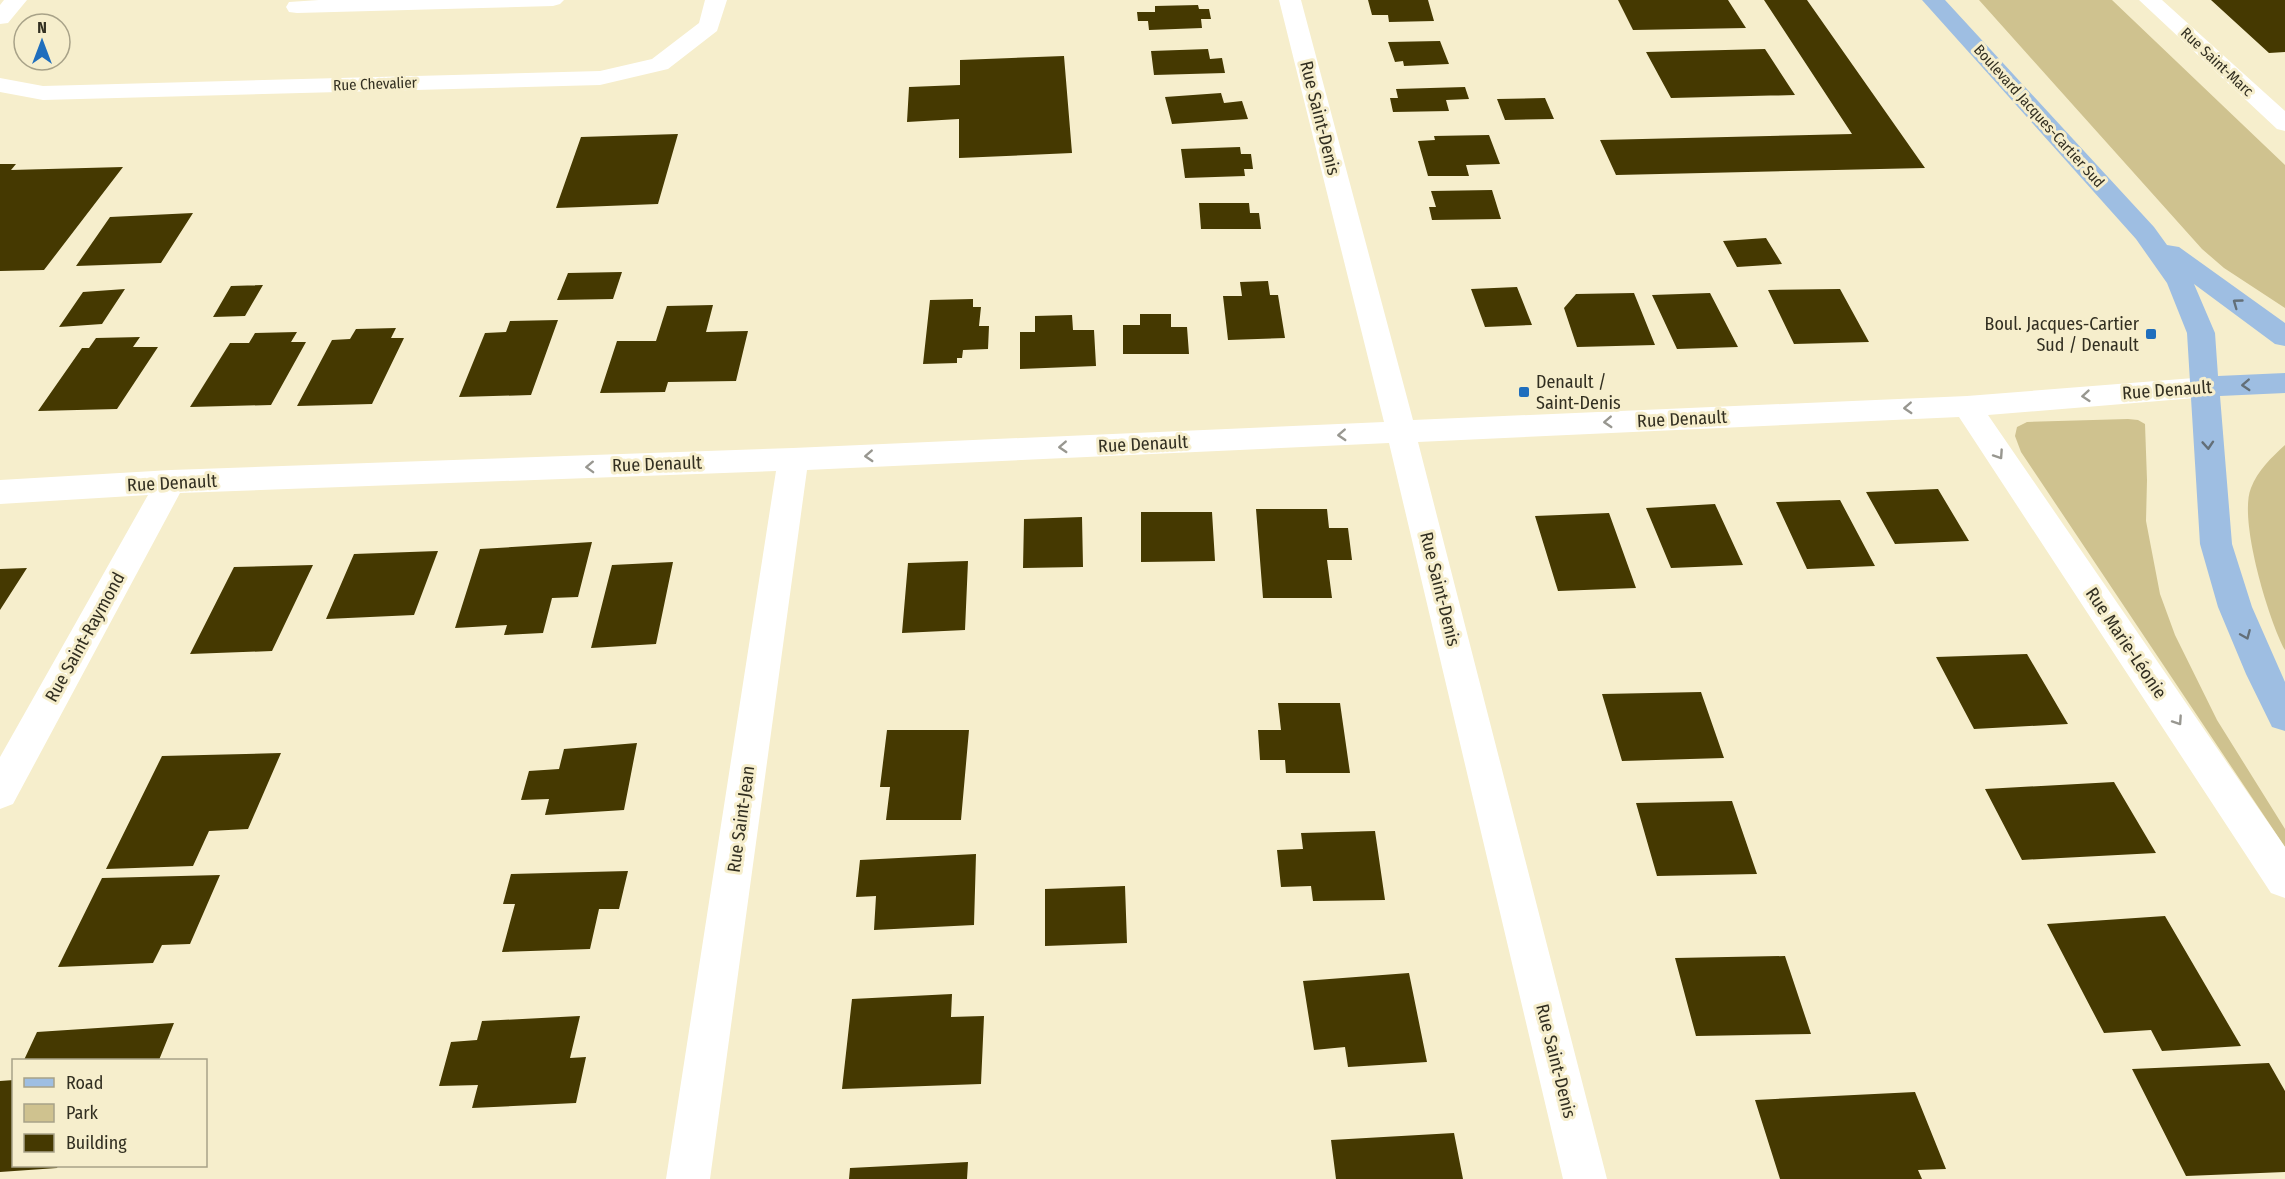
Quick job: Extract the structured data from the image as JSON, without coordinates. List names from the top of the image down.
{
  "streets": {
    "main road": ["Boulevard Jacques-Cartier Sud", "Rue Denault"],
    "street": [
      "Rue Saint-Marc",
      "Rue Chevalier",
      "Rue Saint-Denis",
      "Rue Saint-Raymond",
      "Rue Marie-Léonie",
      "Rue Saint-Jean"
    ]
  },
  "crossings": [
    ["Boulevard Jacques-Cartier Sud", "Rue Denault"],
    ["Rue Saint-Denis", "Rue Denault"],
    ["Rue Denault", "Rue Saint-Raymond"],
    ["Rue Denault", "Rue Marie-Léonie"],
    ["Rue Denault", "Rue Saint-Jean"]
  ],
  "one_way": ["Rue Denault", "Rue Marie-Léonie"],
  "places": {
    "transit": ["Boul. Jacques-Cartier Sud / Denault", "Denault / Saint-Denis"]
  },
  "legend": ["Road", "Park", "Building"],
  "north": "top"
}
